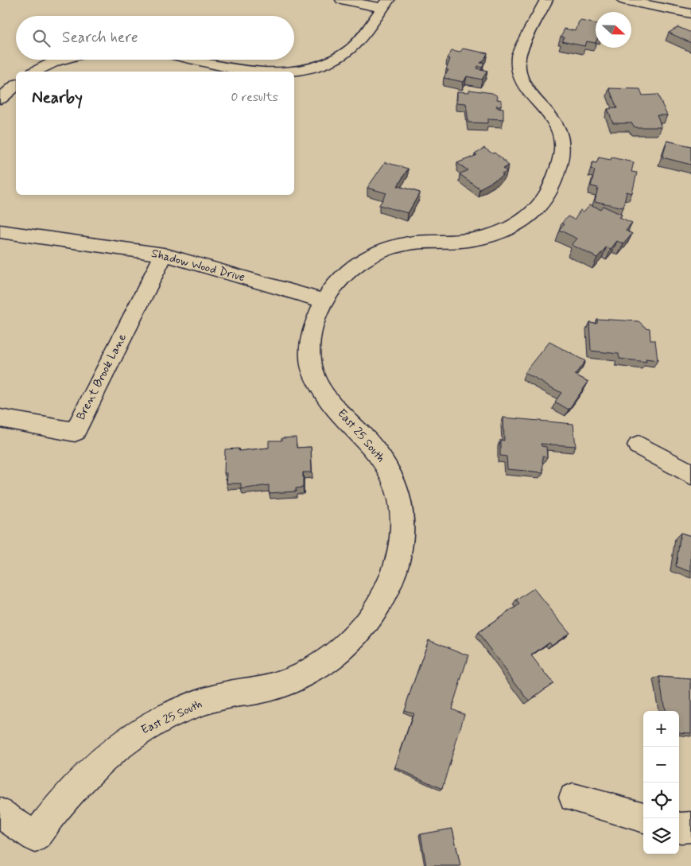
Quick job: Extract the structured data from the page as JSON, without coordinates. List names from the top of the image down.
{
  "streets": {
    "street": ["Shadow Wood Drive", "Brent Brook Lane", "East 25 South"]
  },
  "crossings": [
    ["Shadow Wood Drive", "Brent Brook Lane"],
    ["Shadow Wood Drive", "East 25 South"]
  ],
  "north": "right",
  "page": {
    "search": "Search here",
    "heading": ["Nearby", "0 results"],
    "map_buttons": ["+", "−"]
  }
}
